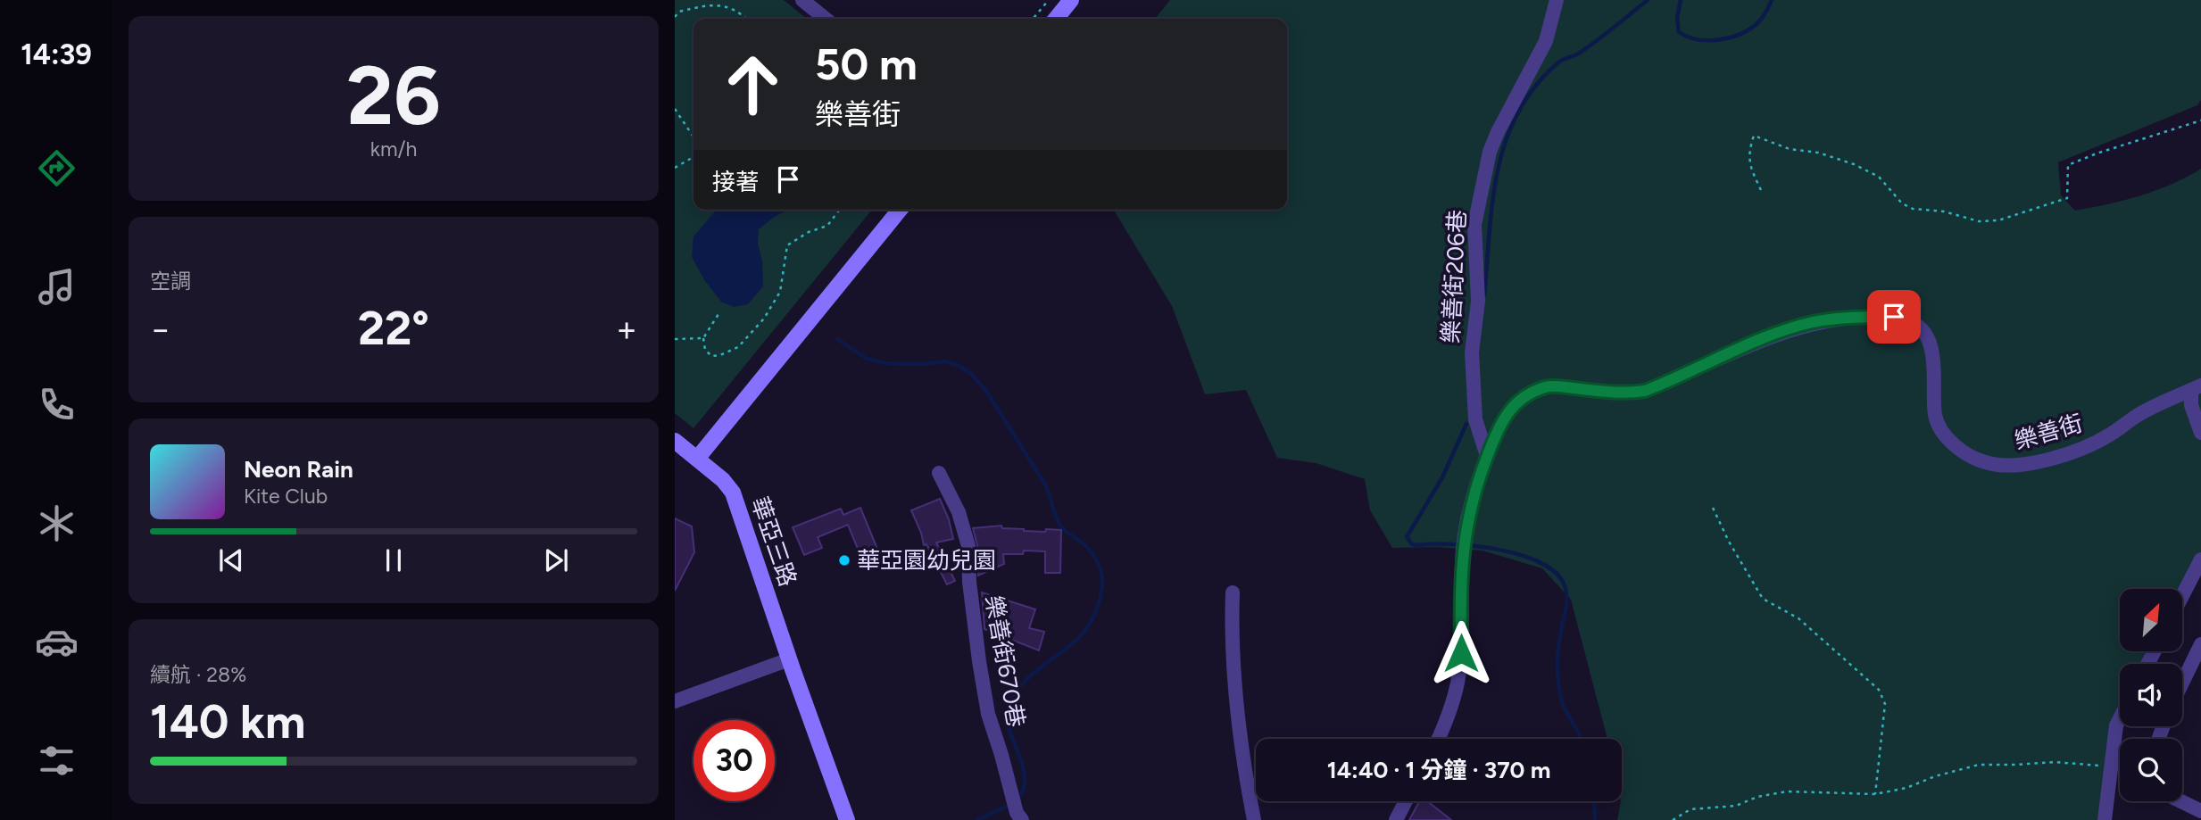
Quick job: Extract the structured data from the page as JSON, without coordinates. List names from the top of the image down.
{
  "streets": {
    "street": [
      "樂善街206巷",
      "樂善街",
      "華亞三路",
      "樂善街670巷"
    ]
  },
  "crossings": [
    ["樂善街206巷", "樂善街"]
  ],
  "places": ["華亞園幼兒園"],
  "north": "top right",
  "page": {
    "tabs": "14:39",
    "tile": [
      ["26", "km/h"],
      "空調",
      ["續航 · 28%", "140 km"]
    ],
    "turn": ["50 m", "樂善街"],
    "then": "接著",
    "heat": ["−", "22°", "+"],
    "song": ["Neon Rain", "Kite Club"],
    "limit": "30",
    "trip": "14:40 · 1 分鐘 · 370 m"
  }
}
